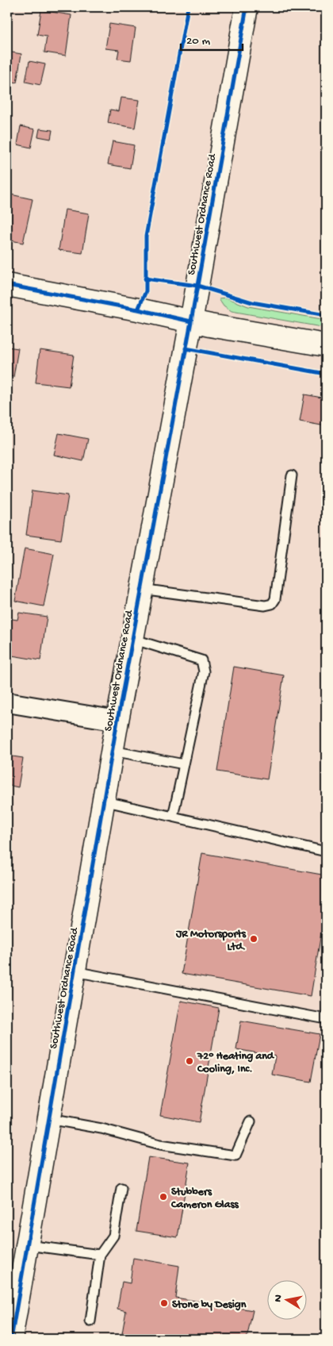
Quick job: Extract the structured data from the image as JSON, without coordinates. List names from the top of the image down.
{
  "streets": {
    "street": ["Southwest Ordnance Road"]
  },
  "places": [
    "JR Motorsports Ltd.",
    "72° Heating and Cooling, Inc.",
    "Stubbers Cameron Glass",
    "Stone by Design"
  ],
  "scale_bar": "20 m",
  "north": "left"
}
